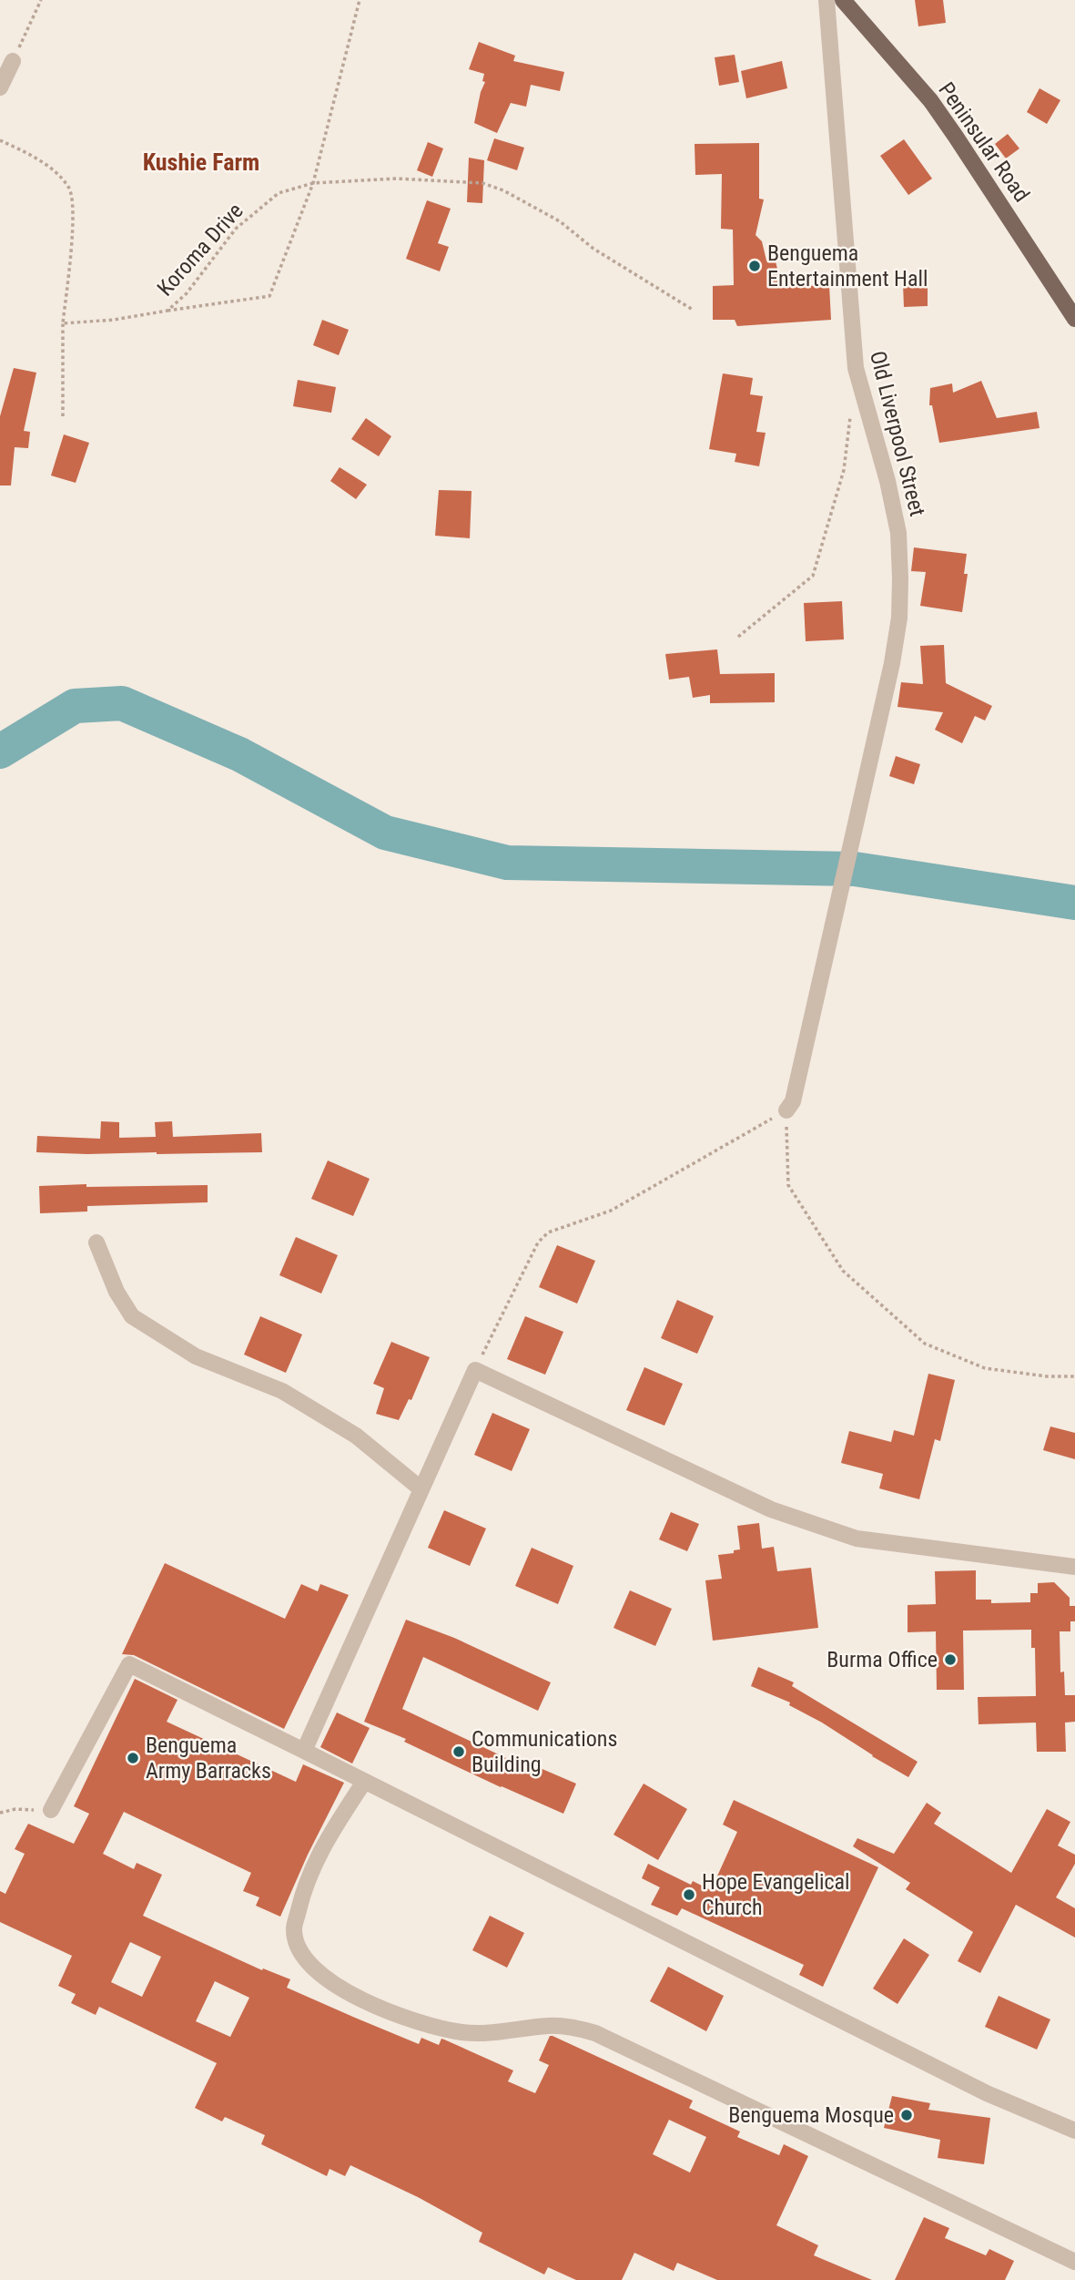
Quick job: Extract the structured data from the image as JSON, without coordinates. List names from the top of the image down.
{
  "streets": {
    "main road": ["Peninsular Road"],
    "street": ["Old Liverpool Street"],
    "path": ["Koroma Drive"]
  },
  "districts": ["Kushie Farm"],
  "places": [
    "Benguema Entertainment Hall",
    "Burma Office",
    "Communications Building",
    "Benguema Army Barracks",
    "Hope Evangelical Church",
    "Benguema Mosque"
  ]
}
